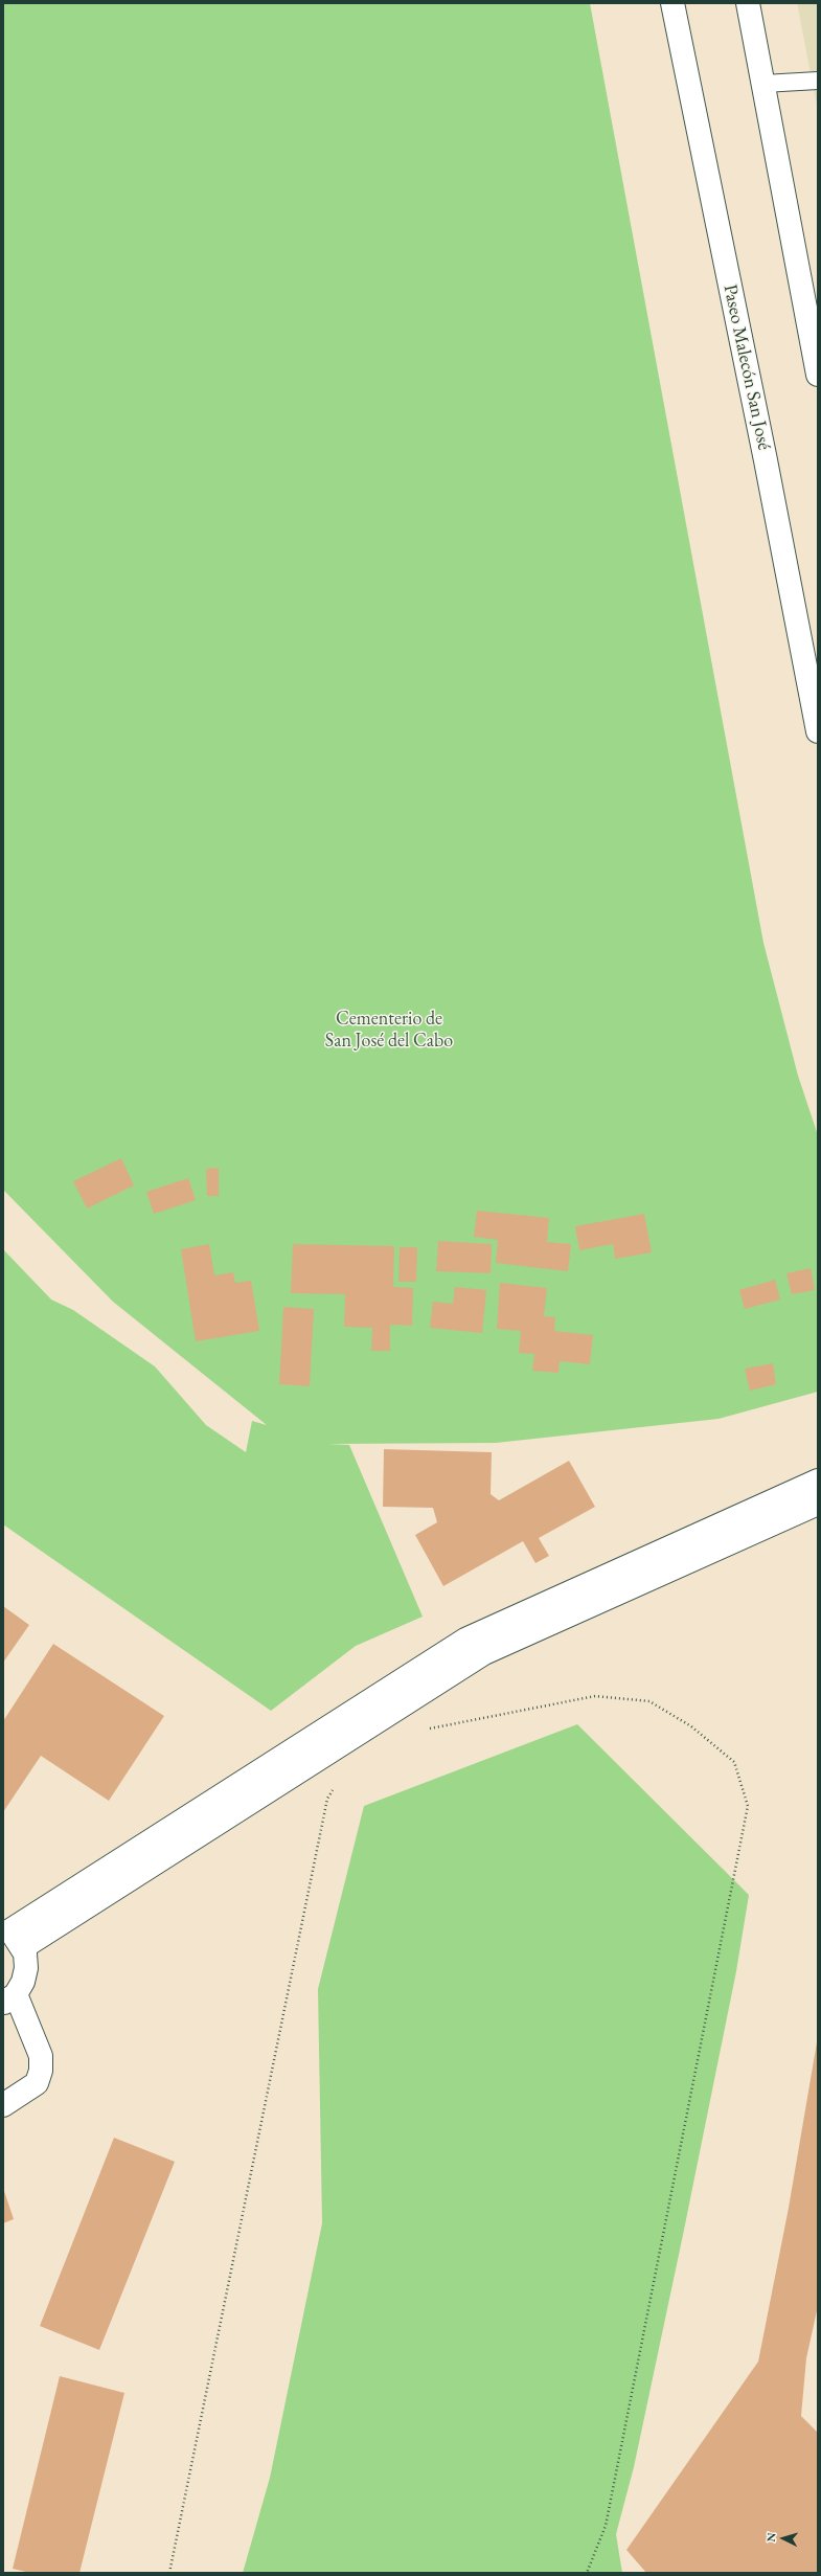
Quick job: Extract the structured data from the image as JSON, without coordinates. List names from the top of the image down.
{
  "streets": {
    "street": ["Paseo Malecón San José"]
  },
  "parks": ["Cementerio de San José del Cabo"],
  "north": "left"
}
